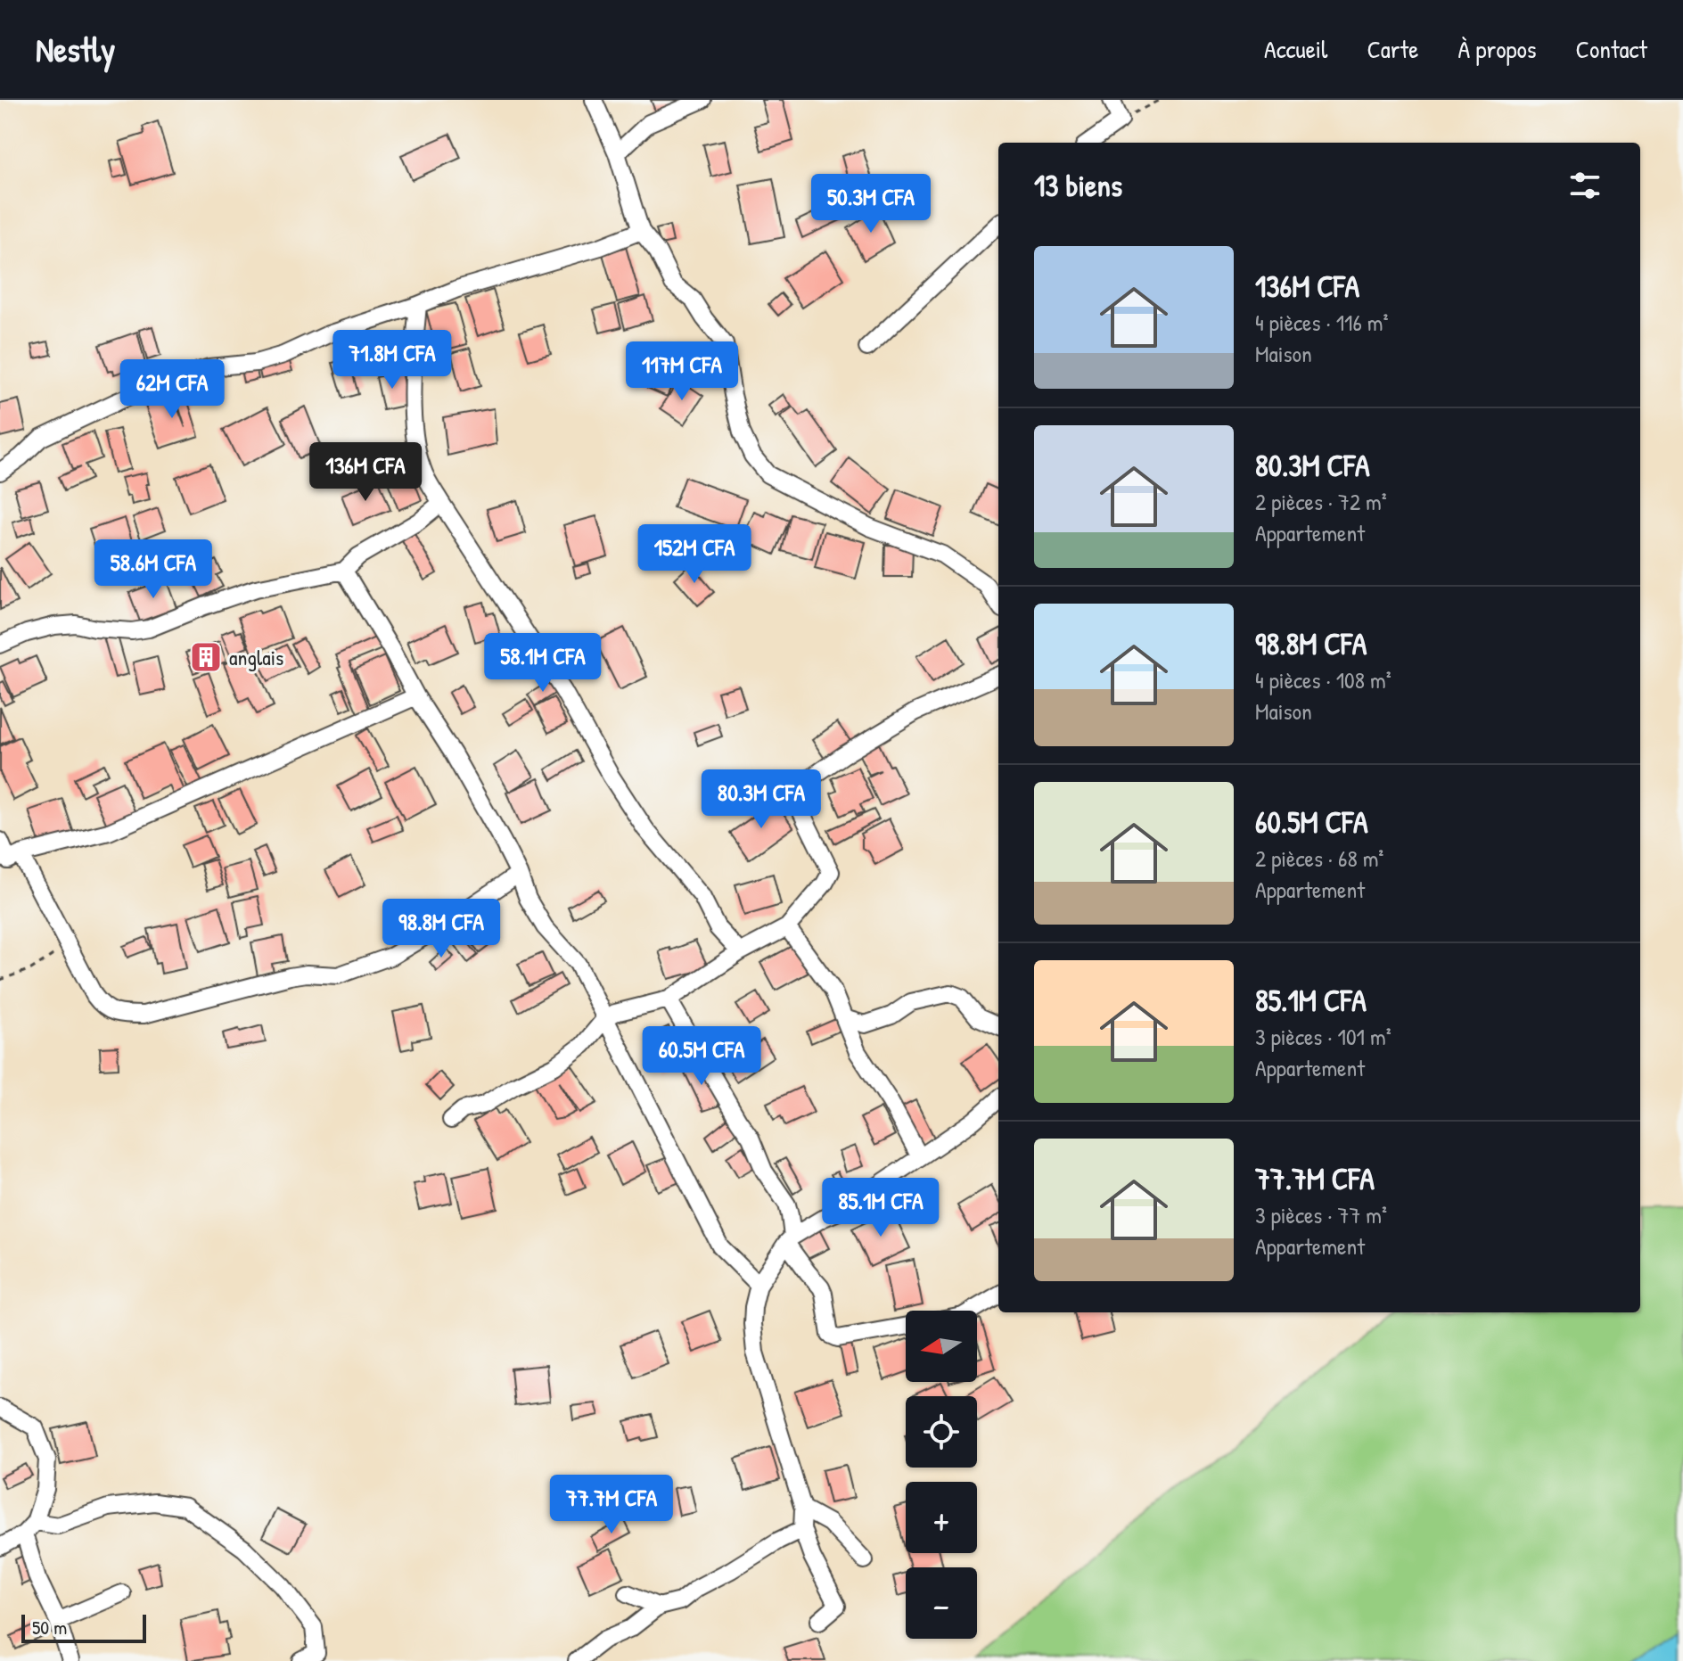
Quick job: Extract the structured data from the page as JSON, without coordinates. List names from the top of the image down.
{
  "places": {
    "building": ["anglais"]
  },
  "scale_bar": "50 m",
  "north": "left",
  "page": {
    "header": "Nestly",
    "nav": [
      "Accueil",
      "Carte",
      "À propos",
      "Contact"
    ],
    "heading": "13 biens",
    "price": [
      "50.3M CFA",
      "71.8M CFA",
      "117M CFA",
      "62M CFA",
      "136M CFA",
      "152M CFA",
      "58.6M CFA",
      "58.1M CFA",
      "80.3M CFA",
      "98.8M CFA",
      "60.5M CFA",
      "85.1M CFA",
      "77.7M CFA"
    ],
    "list": [
      {
        "name": "136M CFA",
        "note": "4 pièces · 116 m² · Maison"
      },
      {
        "name": "80.3M CFA",
        "note": "2 pièces · 72 m² · Appartement"
      },
      {
        "name": "98.8M CFA",
        "note": "4 pièces · 108 m² · Maison"
      },
      {
        "name": "60.5M CFA",
        "note": "2 pièces · 68 m² · Appartement"
      },
      {
        "name": "85.1M CFA",
        "note": "3 pièces · 101 m² · Appartement"
      },
      {
        "name": "77.7M CFA",
        "note": "3 pièces · 77 m² · Appartement"
      }
    ],
    "map_buttons": ["+", "−"],
    "scale": "50 m"
  }
}
